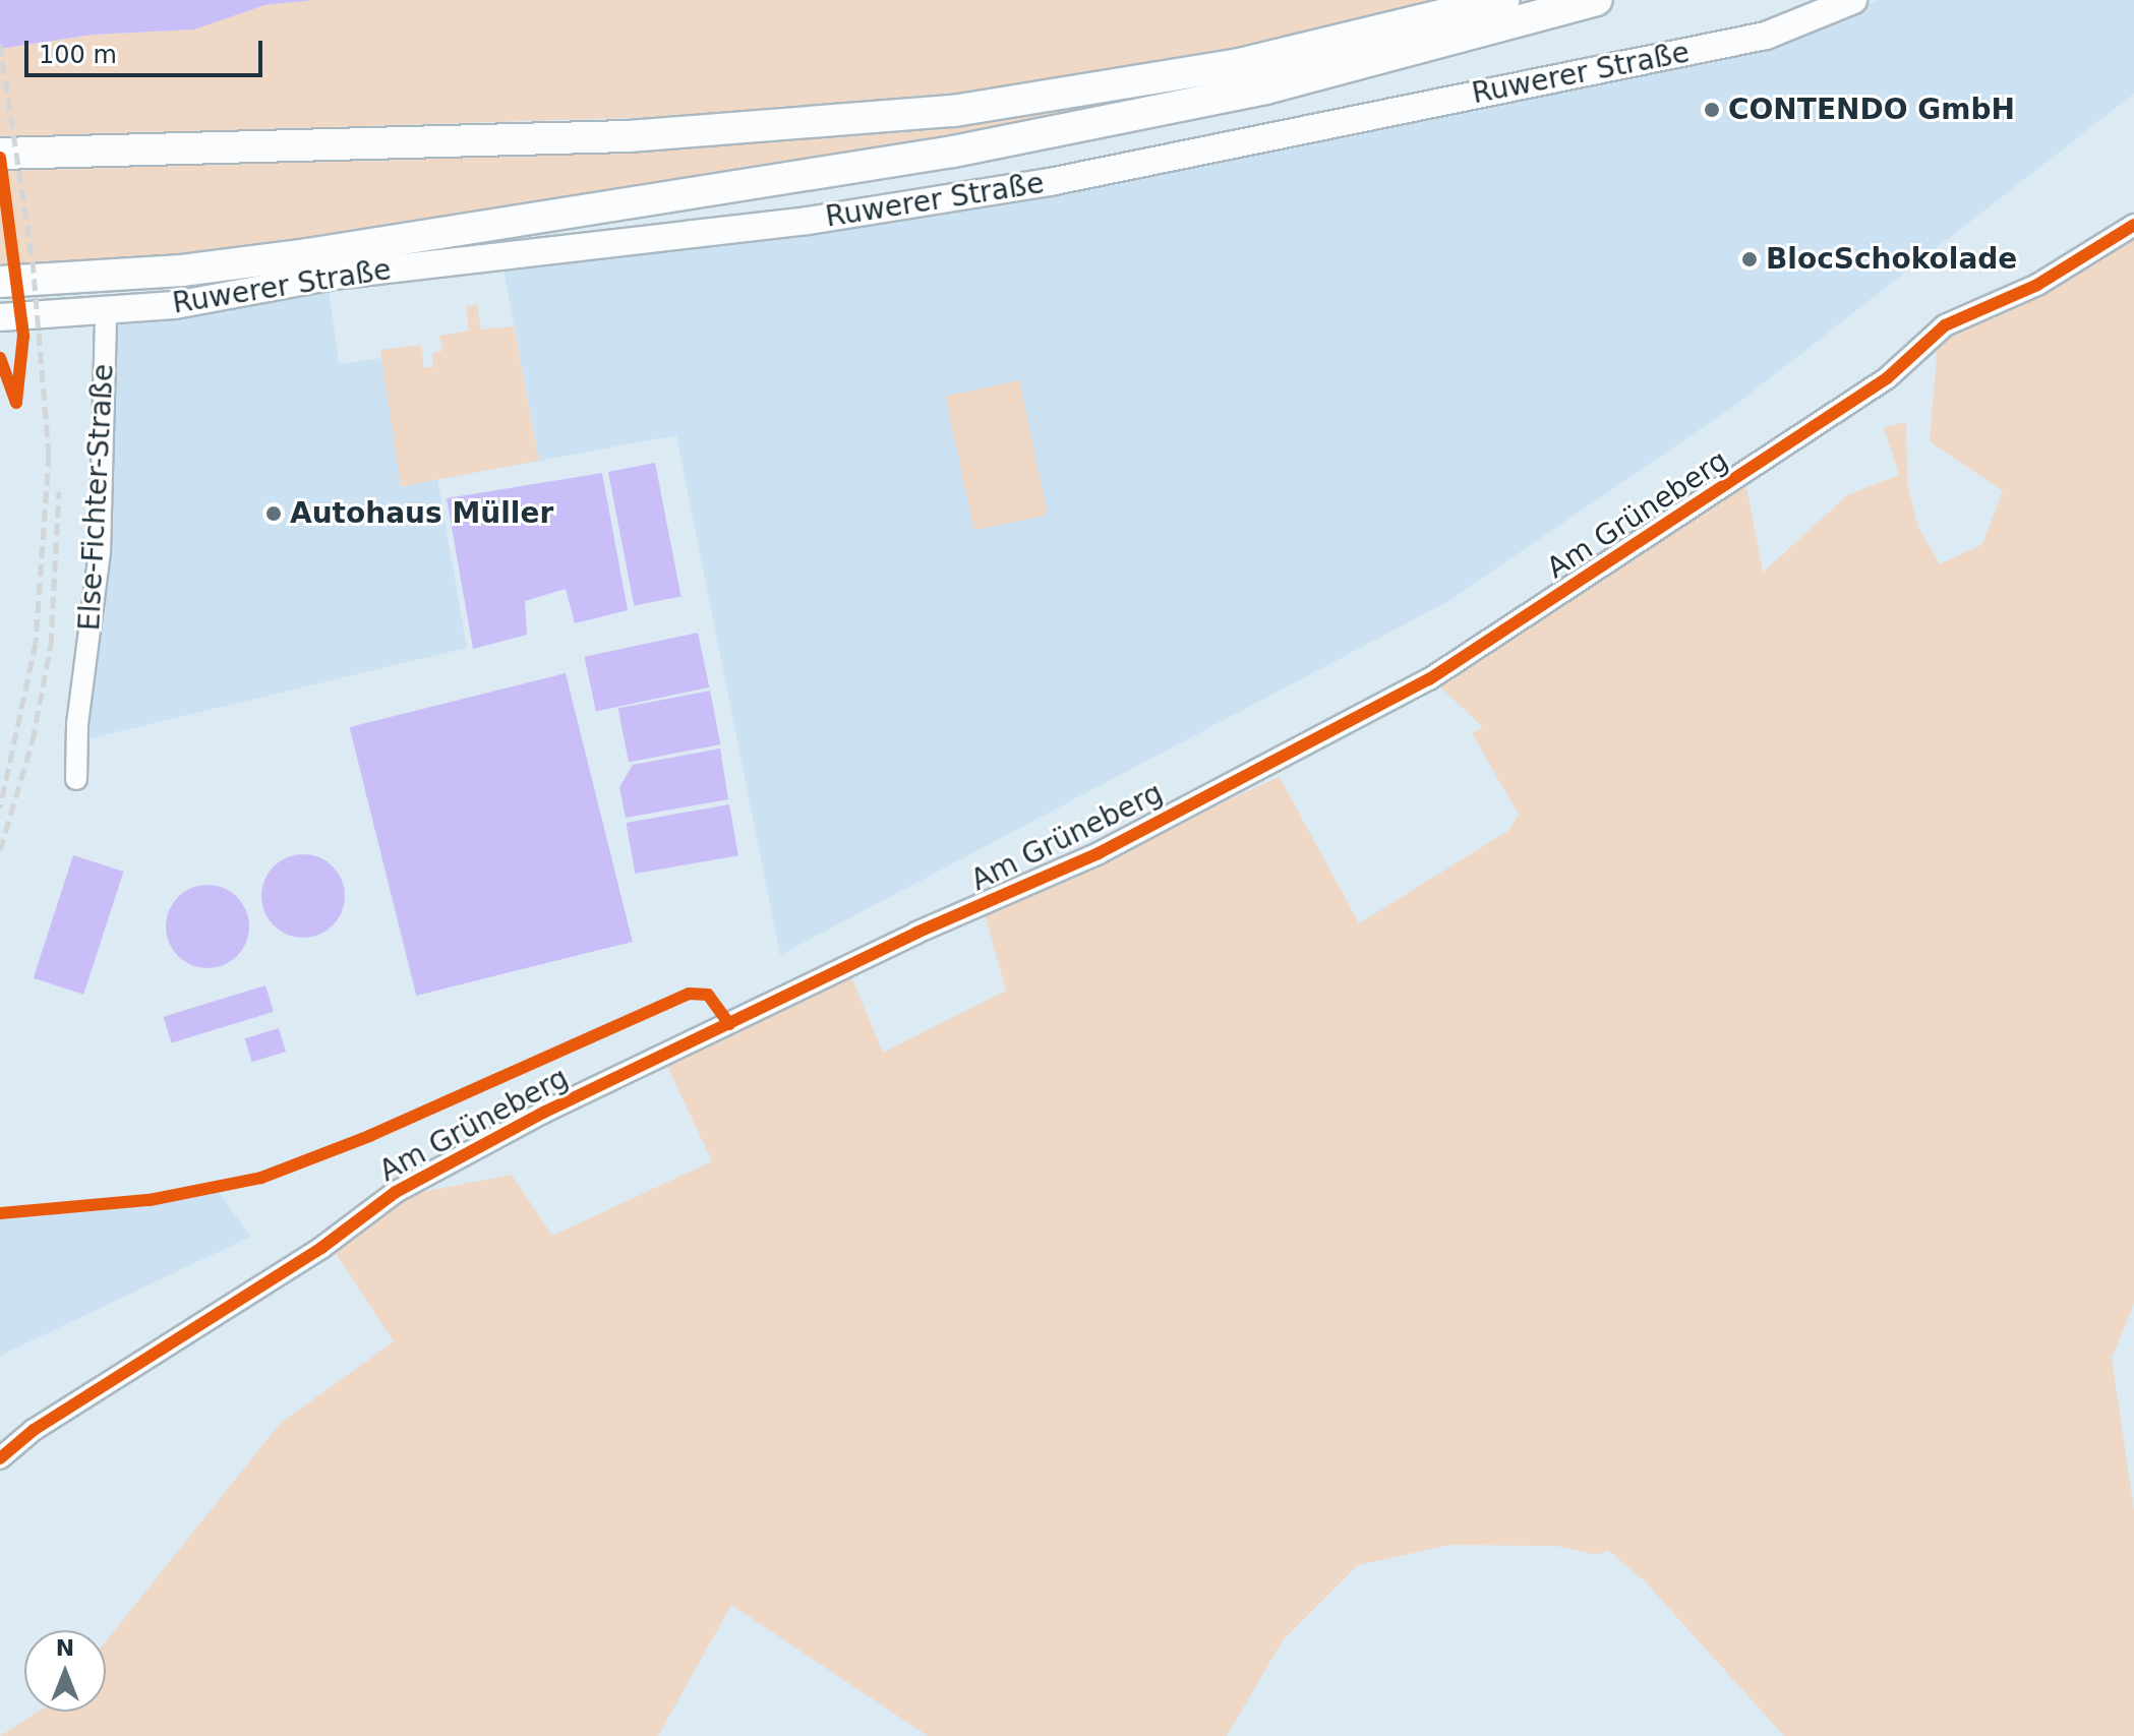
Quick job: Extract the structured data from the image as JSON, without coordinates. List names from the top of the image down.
{
  "streets": {
    "main road": ["Ruwerer Straße"],
    "street": ["Else-Fichter-Straße", "Am Grüneberg"]
  },
  "crossings": [
    ["Ruwerer Straße", "Else-Fichter-Straße"]
  ],
  "places": ["CONTENDO GmbH", "BlocSchokolade", "Autohaus Müller"],
  "scale_bar": "100 m",
  "north": "top"
}
